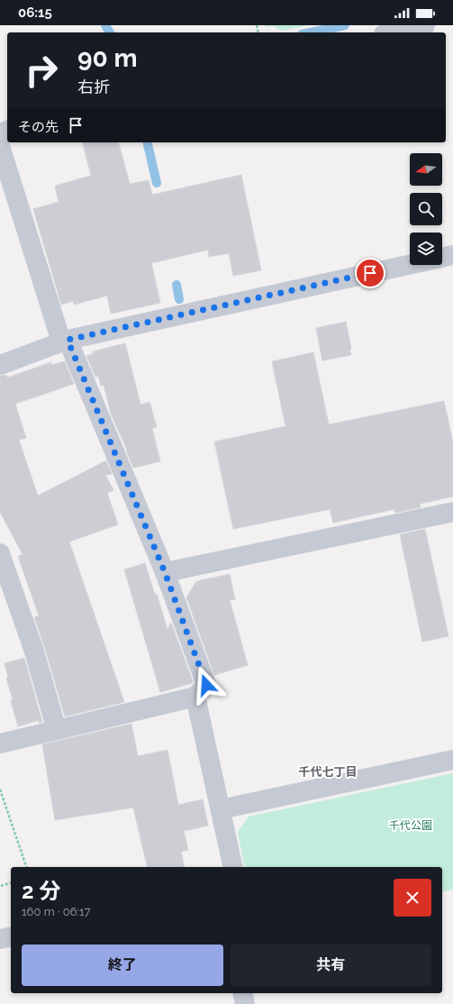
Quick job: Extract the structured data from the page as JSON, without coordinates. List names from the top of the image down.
{
  "districts": ["千代七丁目"],
  "parks": ["千代公園"],
  "north": "left",
  "page": {
    "status": "06:15",
    "turn": ["90 m", "右折"],
    "then": "その先",
    "heading": ["2 分", "160 m · 06:17"],
    "buttons": ["終了", "共有"]
  }
}
